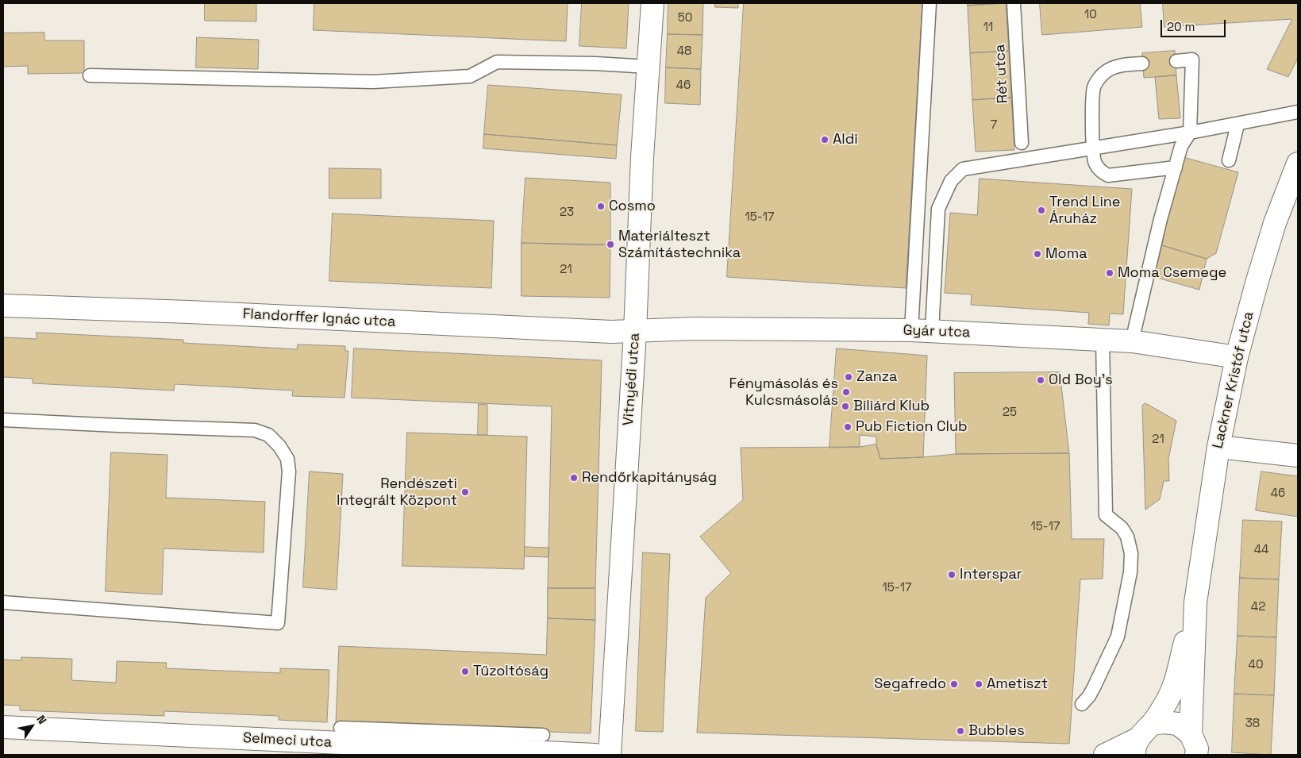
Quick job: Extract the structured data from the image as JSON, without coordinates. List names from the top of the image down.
{
  "streets": {
    "street": [
      "Flandorffer Ignác utca",
      "Gyár utca",
      "Vitnyédi utca",
      "Lackner Kristóf utca",
      "Selmeci utca"
    ],
    "lane": ["Rét utca"]
  },
  "crossings": [
    ["Flandorffer Ignác utca", "Gyár utca"],
    ["Flandorffer Ignác utca", "Vitnyédi utca"],
    ["Gyár utca", "Vitnyédi utca"],
    ["Gyár utca", "Lackner Kristóf utca"]
  ],
  "places": [
    "Aldi",
    "Cosmo",
    "Trend Line Áruház",
    "Materiálteszt Számítástechnika",
    "Moma",
    "Moma Csemege",
    "Zanza",
    "Old Boy's",
    "Fénymásolás és Kulcsmásolás",
    "Biliárd Klub",
    "Pub Fiction Club",
    "Rendőrkapitányság",
    "Rendészeti Integrált Központ",
    "Interspar",
    "Tűzoltóság",
    "Segafredo",
    "Ametiszt",
    "Bubbles"
  ],
  "house_numbers": [
    "10",
    "50",
    "11",
    "48",
    "46",
    "7",
    "23",
    "15-17",
    "21",
    "25",
    "21",
    "46",
    "15-17",
    "44",
    "15-17",
    "42",
    "40",
    "38"
  ],
  "scale_bar": "20 m",
  "north": "top right"
}
